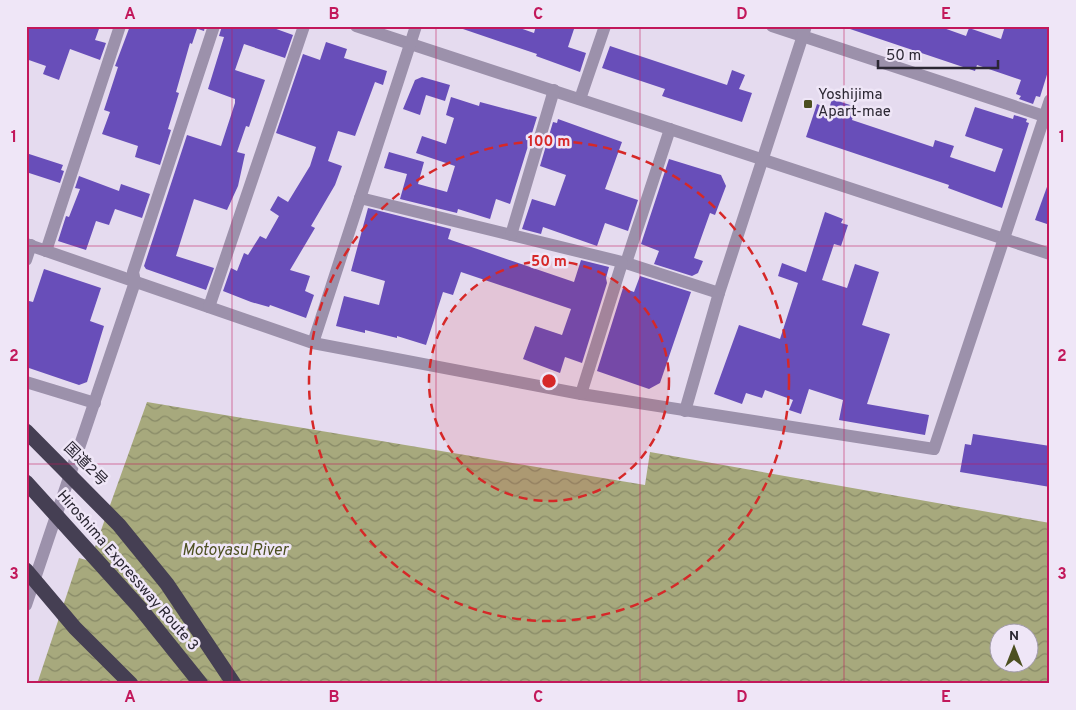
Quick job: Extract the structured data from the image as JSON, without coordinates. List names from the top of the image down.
{
  "streets": {
    "highway": ["国道2号", "Hiroshima Expressway Route 3"]
  },
  "water": ["Motoyasu River"],
  "places": {
    "transit": ["Yoshijima Apart-mae"]
  },
  "scale_bar": "50 m",
  "north": "top",
  "grid": {
    "columns": [
      "A",
      "B",
      "C",
      "D",
      "E"
    ],
    "rows": ["1", "2", "3"]
  },
  "rings": ["100 m", "50 m"]
}
